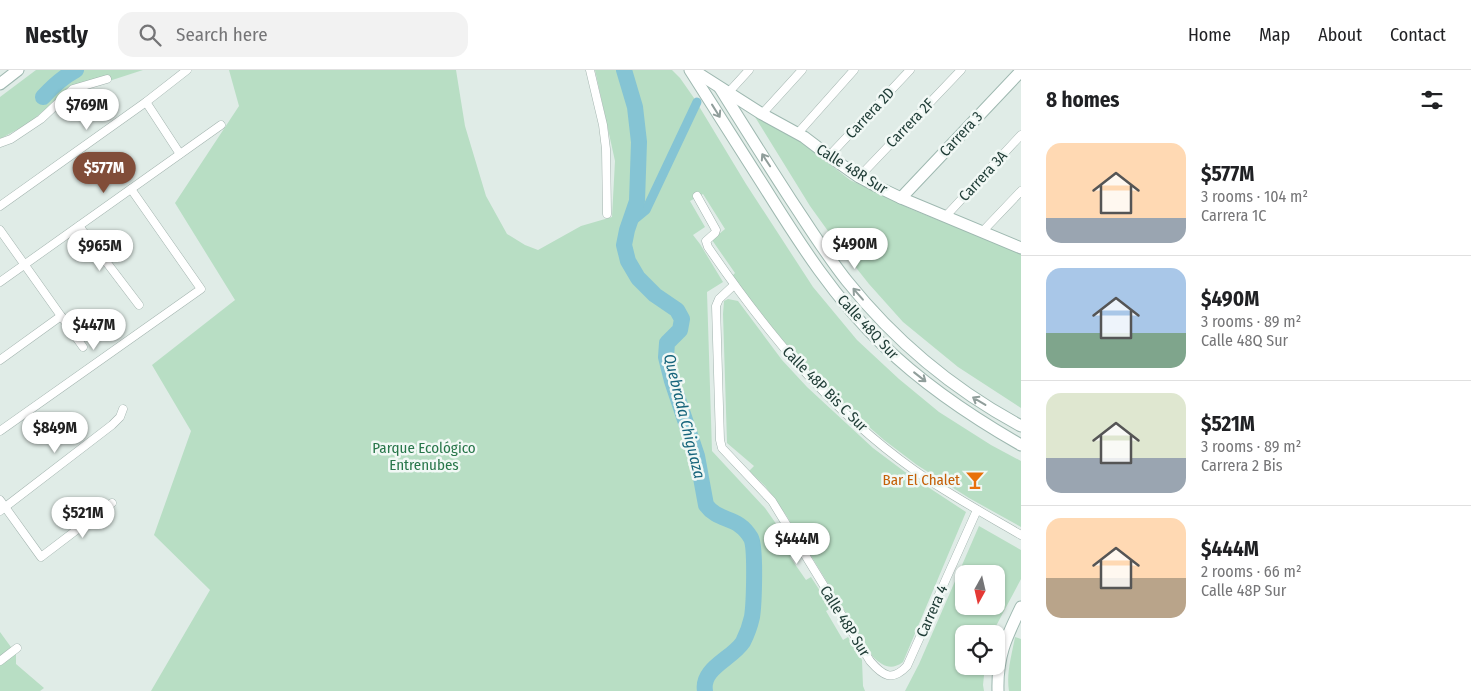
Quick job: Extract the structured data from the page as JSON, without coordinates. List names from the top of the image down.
{
  "streets": {
    "main road": ["Carrera 3", "Calle 48R Sur", "Calle 48Q Sur"],
    "street": [
      "Carrera 2D",
      "Carrera 2F",
      "Carrera 3A",
      "Calle 48P Bis C Sur",
      "Carrera 4",
      "Calle 48P Sur"
    ]
  },
  "crossings": [
    ["Carrera 2D", "Calle 48R Sur"],
    ["Carrera 2F", "Calle 48R Sur"],
    ["Carrera 3", "Calle 48R Sur"],
    ["Calle 48R Sur", "Carrera 3A"],
    ["Calle 48R Sur", "Calle 48Q Sur"],
    ["Calle 48P Bis C Sur", "Carrera 4"],
    ["Calle 48P Bis C Sur", "Calle 48P Sur"],
    ["Carrera 4", "Calle 48P Sur"]
  ],
  "water": ["Quebrada Chiguaza"],
  "parks": ["Parque Ecológico Entrenubes"],
  "places": {
    "bar": ["Bar El Chalet"]
  },
  "north": "bottom",
  "page": {
    "header": "Nestly",
    "search": "Search here",
    "nav": [
      "Home",
      "Map",
      "About",
      "Contact"
    ],
    "heading": "8 homes",
    "price": [
      "$769M",
      "$577M",
      "$490M",
      "$965M",
      "$447M",
      "$849M",
      "$521M",
      "$444M"
    ],
    "list": [
      {
        "name": "$577M",
        "note": "3 rooms · 104 m² · Carrera 1C"
      },
      {
        "name": "$490M",
        "note": "3 rooms · 89 m² · Calle 48Q Sur"
      },
      {
        "name": "$521M",
        "note": "3 rooms · 89 m² · Carrera 2 Bis"
      },
      {
        "name": "$444M",
        "note": "2 rooms · 66 m² · Calle 48P Sur"
      }
    ]
  }
}
